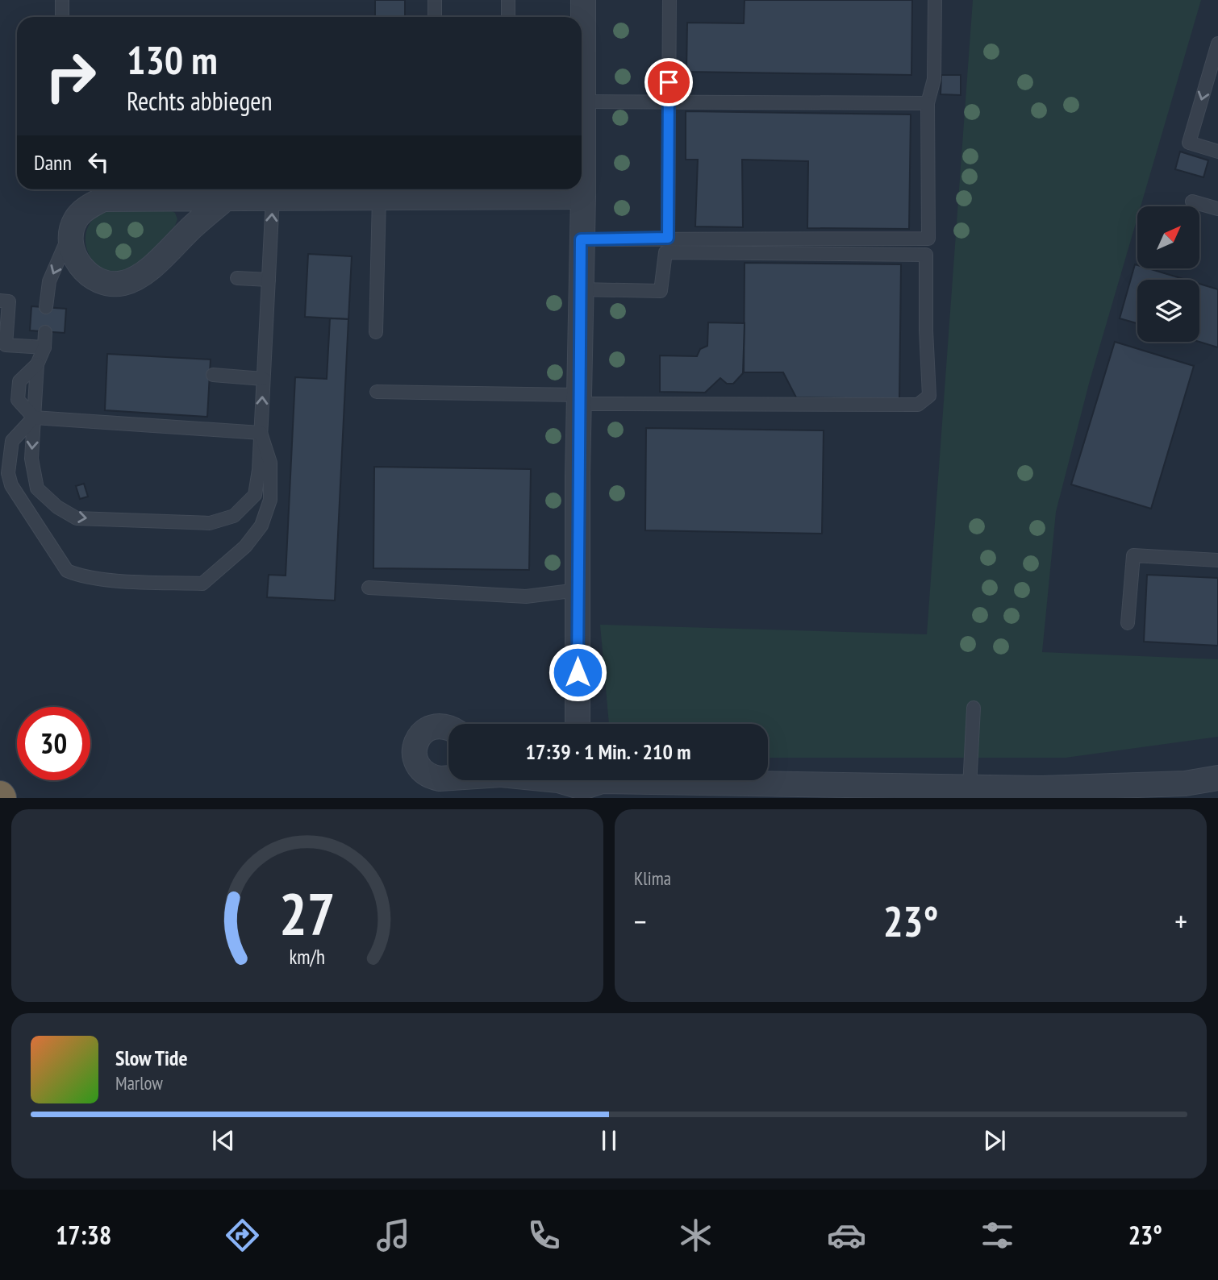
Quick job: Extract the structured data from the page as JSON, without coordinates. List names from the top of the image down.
{
  "north": "top right",
  "page": {
    "turn": ["130 m", "Rechts abbiegen"],
    "then": "Dann",
    "limit": "30",
    "trip": "17:39 · 1 Min. · 210 m",
    "tile": "Klima",
    "heat": ["−", "23°", "+"],
    "song": ["Slow Tide", "Marlow"],
    "tabs": ["17:38", "23°"],
    "gauge": ["27", "km/h"]
  }
}
